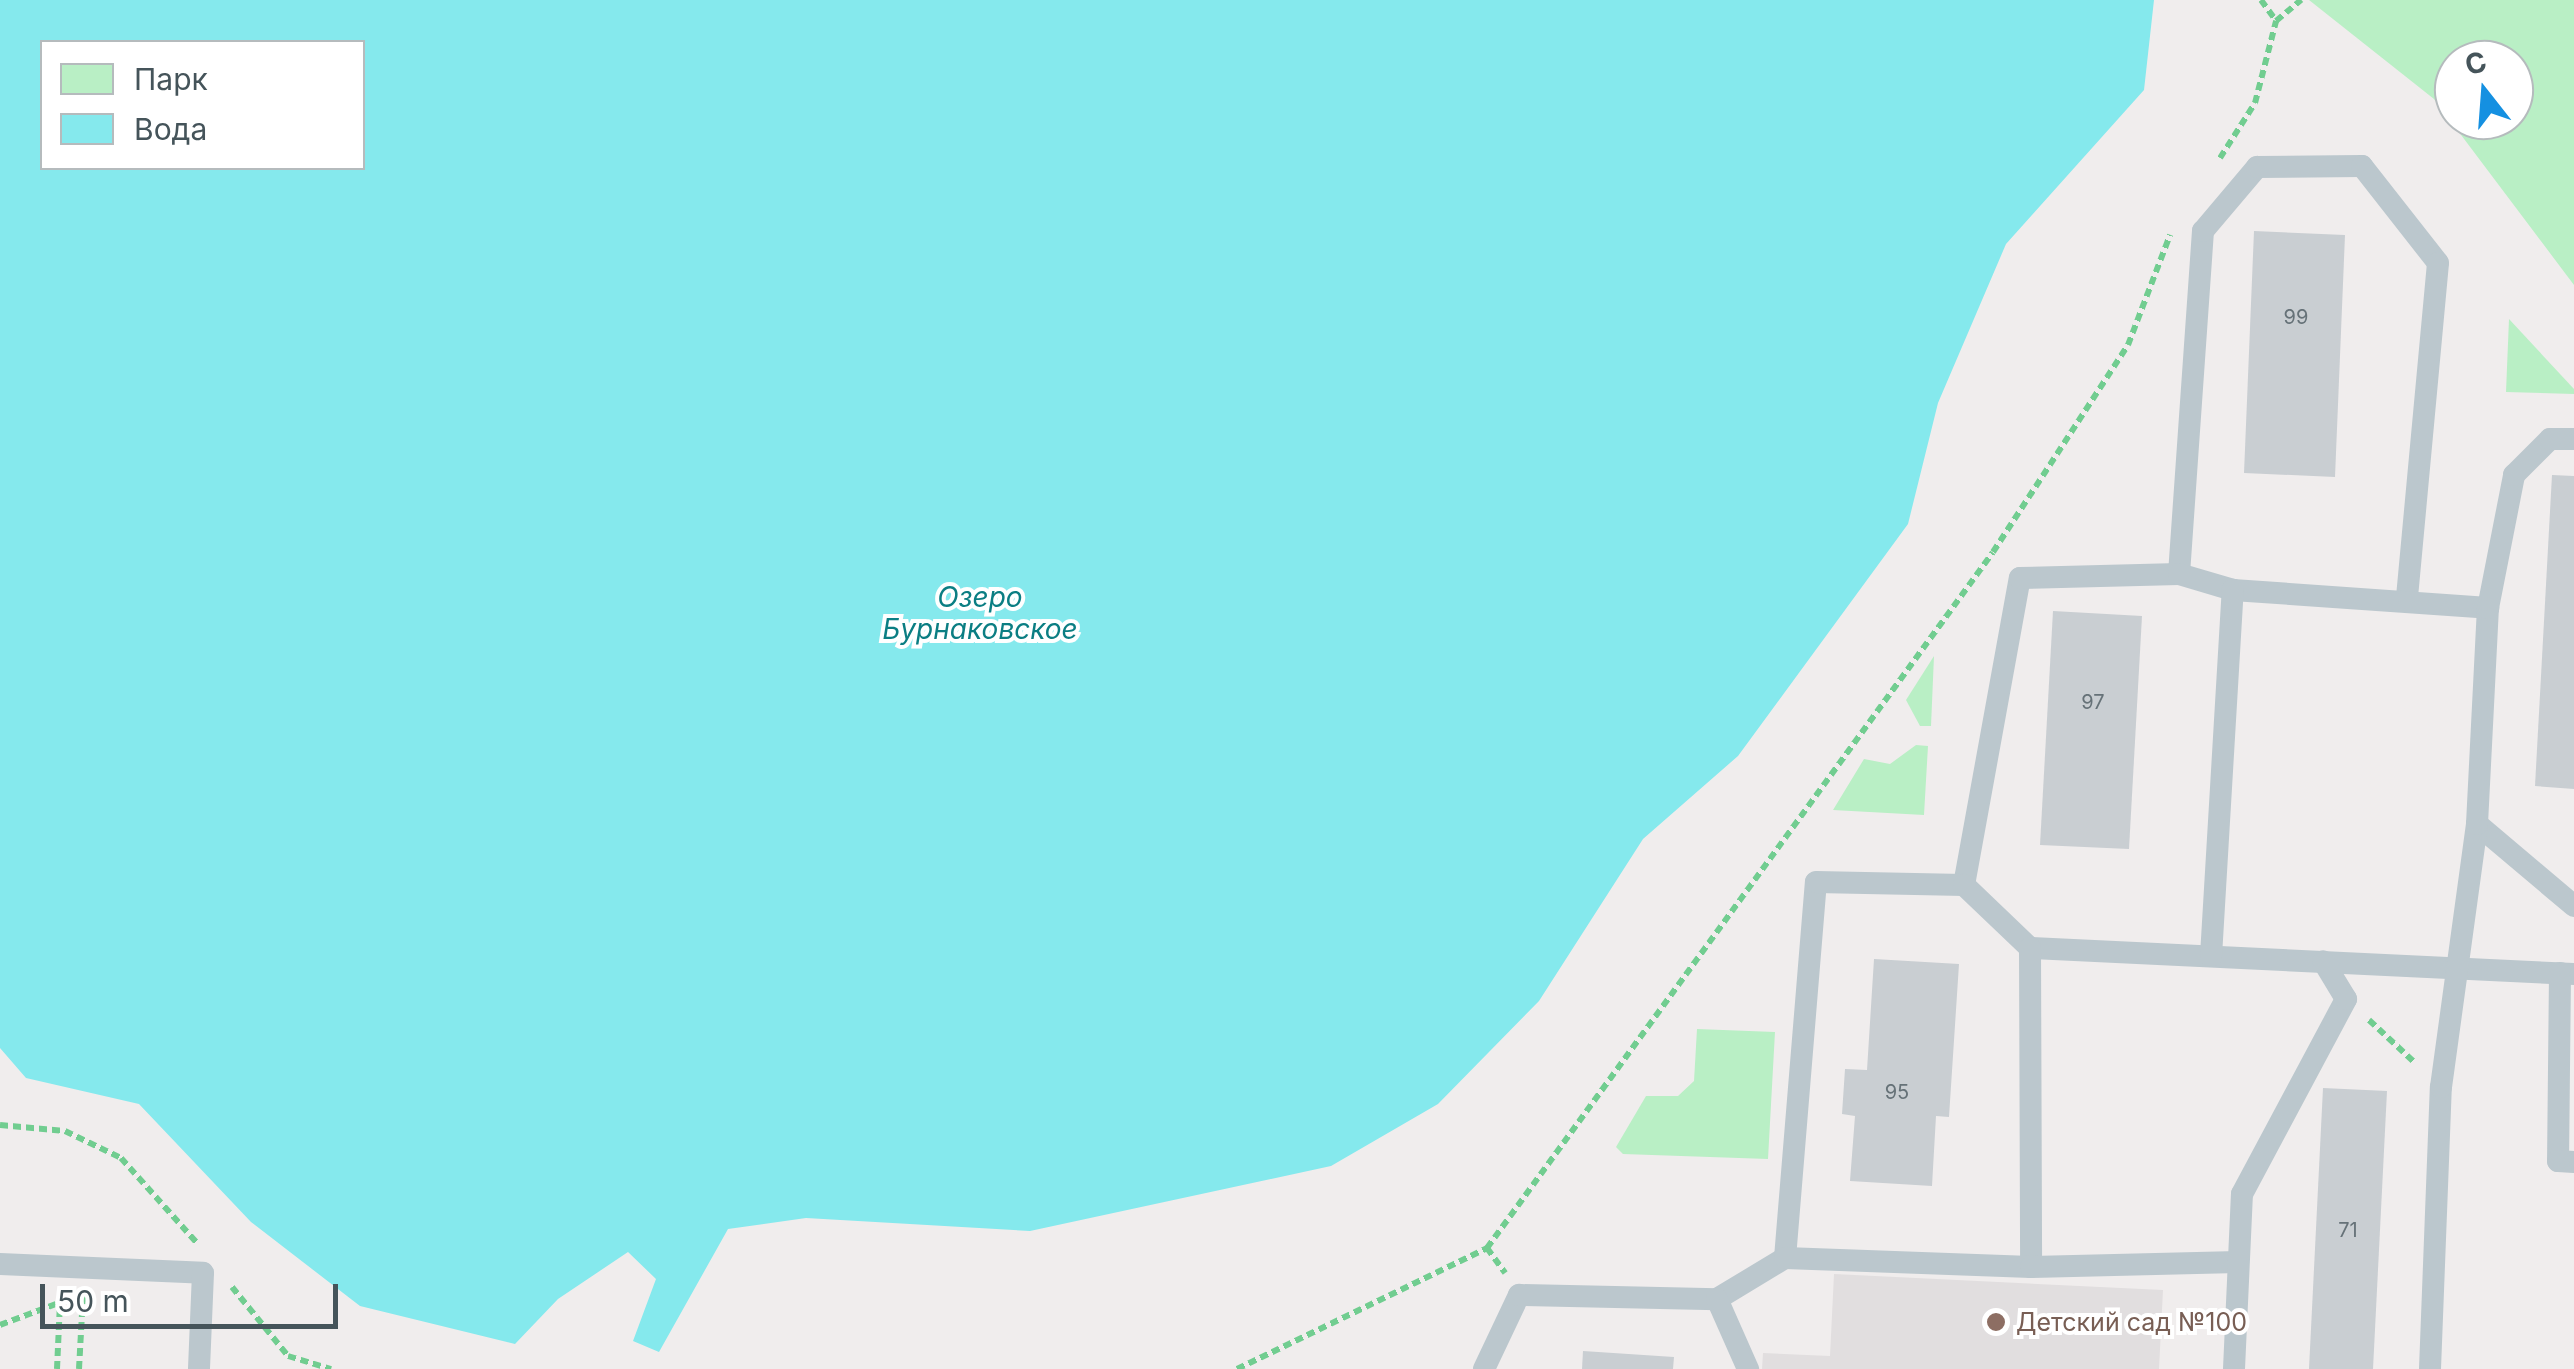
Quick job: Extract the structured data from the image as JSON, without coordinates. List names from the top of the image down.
{
  "water": ["Озеро Бурнаковское"],
  "places": ["Детский сад №100"],
  "house_numbers": [
    "99",
    "97",
    "95",
    "71"
  ],
  "legend": ["Парк", "Вода"],
  "scale_bar": "50 m",
  "north": "top"
}
